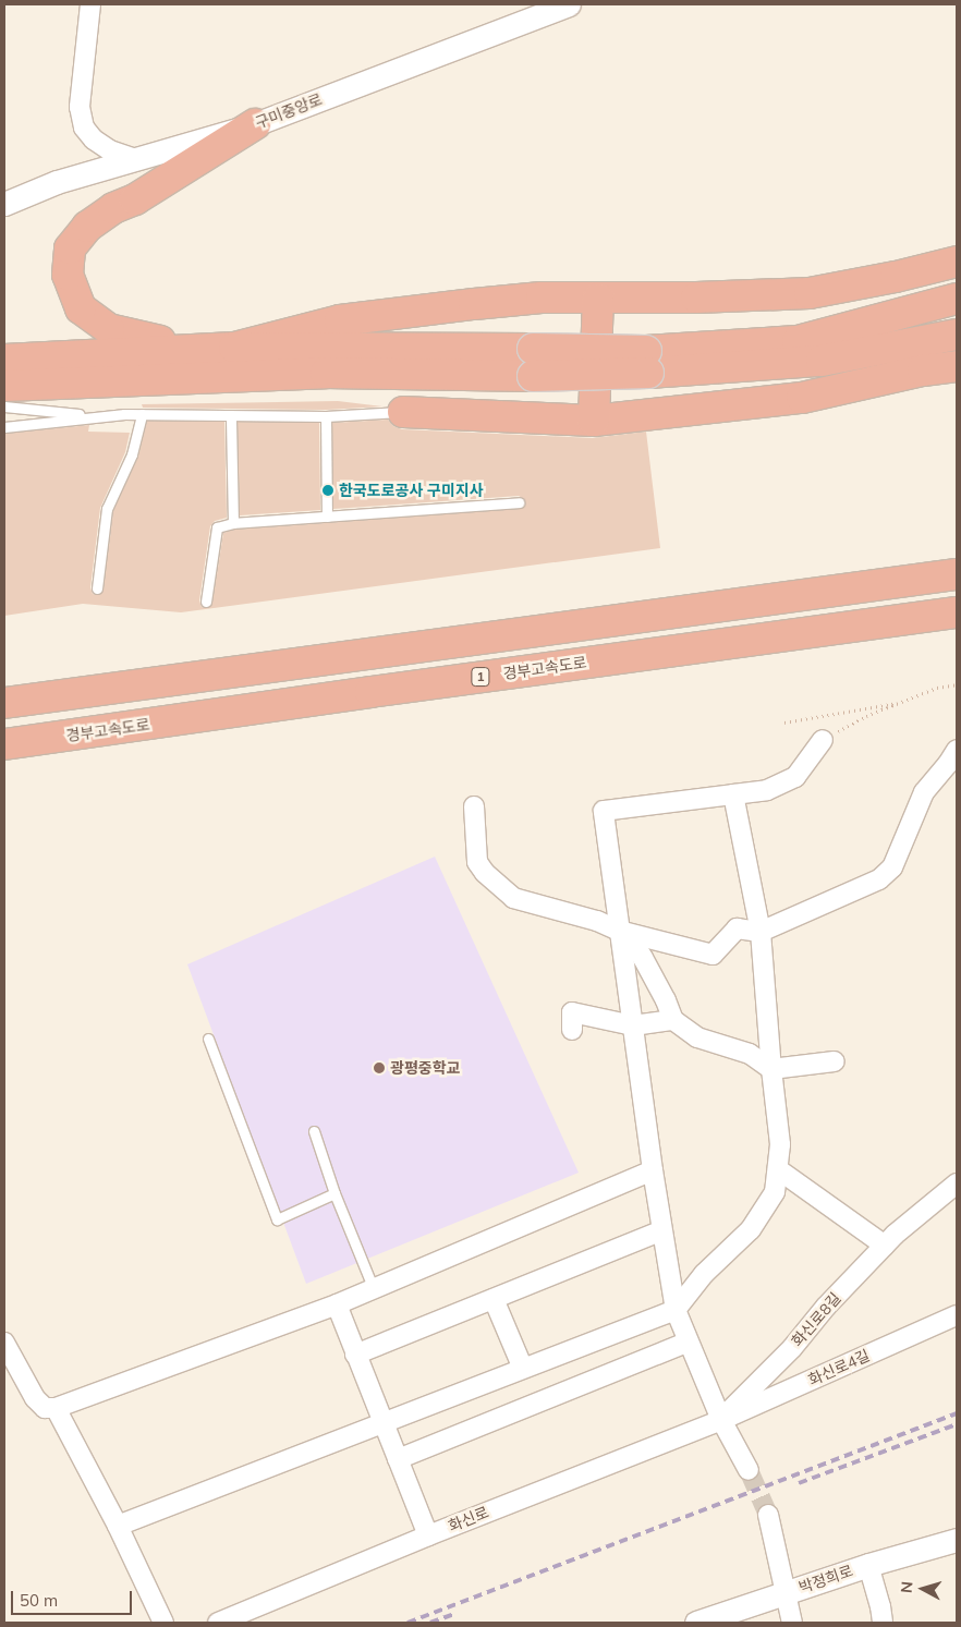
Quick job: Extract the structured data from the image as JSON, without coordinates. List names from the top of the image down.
{
  "streets": {
    "highway": ["경부고속도로", "1"],
    "street": [
      "구미중앙로",
      "화신로8길",
      "화신로4길",
      "화신로",
      "박정희로"
    ]
  },
  "crossings": [
    ["화신로8길", "화신로4길"],
    ["화신로8길", "화신로"],
    ["화신로4길", "화신로"]
  ],
  "places": ["한국도로공사 구미지사", "광평중학교"],
  "scale_bar": "50 m",
  "north": "left"
}
